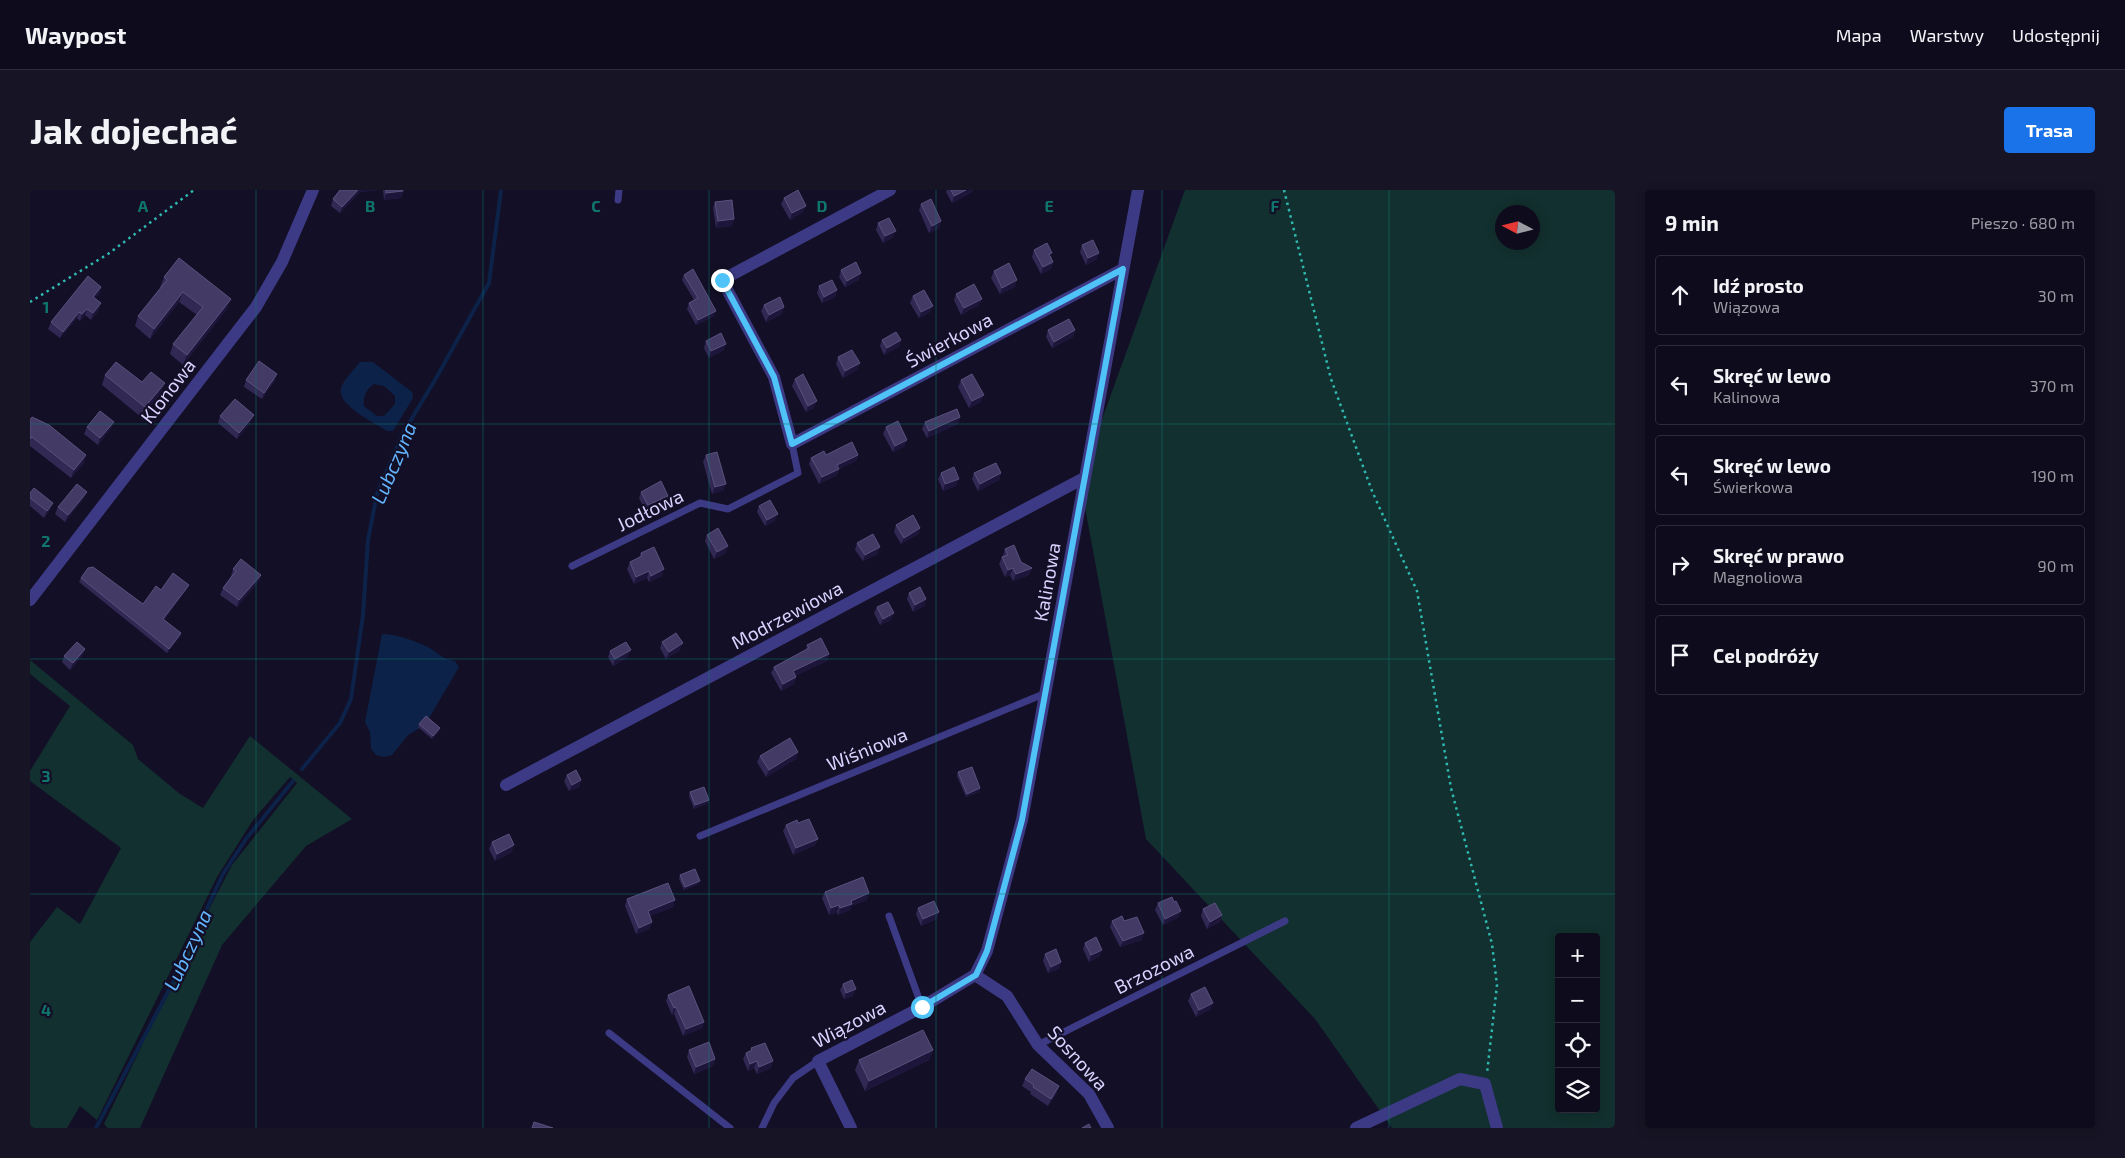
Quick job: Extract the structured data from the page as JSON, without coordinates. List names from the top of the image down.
{
  "streets": {
    "street": [
      "Świerkowa",
      "Klonowa",
      "Kalinowa",
      "Modrzewiowa",
      "Wiązowa",
      "Sosnowa"
    ],
    "lane": ["Jodłowa", "Wiśniowa", "Brzozowa"]
  },
  "crossings": [
    ["Świerkowa", "Jodłowa"],
    ["Świerkowa", "Kalinowa"],
    ["Kalinowa", "Modrzewiowa"],
    ["Kalinowa", "Wiśniowa"],
    ["Kalinowa", "Wiązowa"],
    ["Kalinowa", "Sosnowa"],
    ["Brzozowa", "Sosnowa"],
    ["Wiązowa", "Sosnowa"]
  ],
  "water": ["Lubczyna"],
  "north": "left",
  "page": {
    "header": "Waypost",
    "nav": ["Mapa", "Warstwy", "Udostępnij"],
    "buttons": "Trasa",
    "title": "Jak dojechać",
    "heading": ["9 min", "Pieszo · 680 m"],
    "list": [
      ["Idź prosto", "Wiązowa", "30 m"],
      ["Skręć w lewo", "Kalinowa", "370 m"],
      ["Skręć w lewo", "Świerkowa", "190 m"],
      ["Skręć w prawo", "Magnoliowa", "90 m"],
      "Cel podróży"
    ],
    "map_buttons": ["+", "−"]
  },
  "grid": {
    "columns": [
      "A",
      "B",
      "C",
      "D",
      "E",
      "F"
    ],
    "rows": [
      "1",
      "2",
      "3",
      "4"
    ]
  }
}
